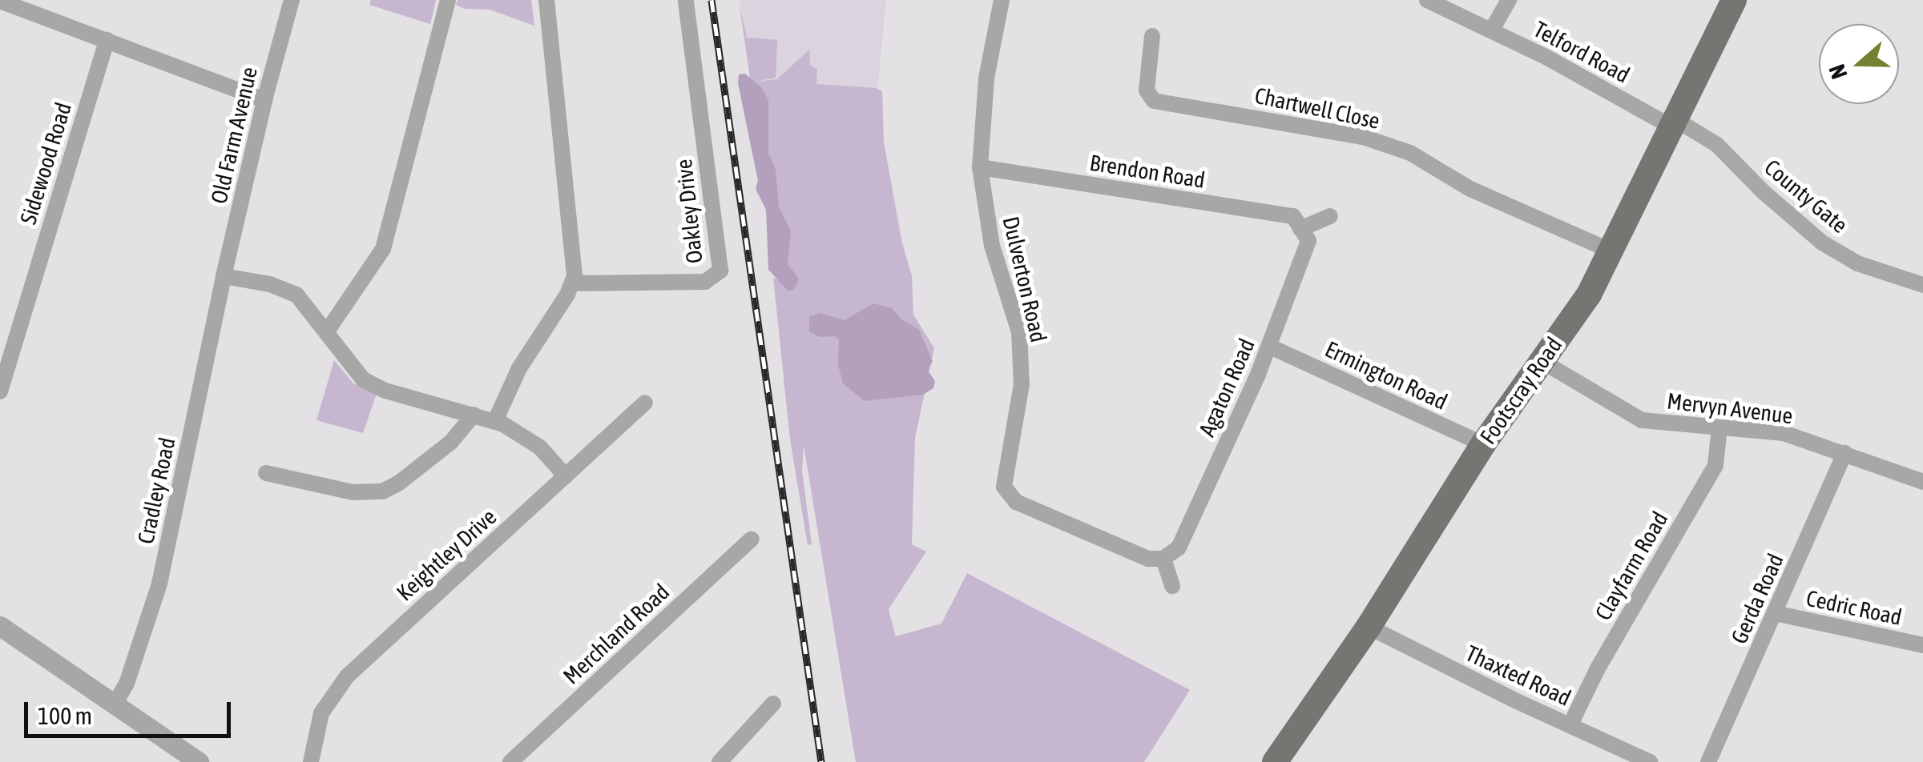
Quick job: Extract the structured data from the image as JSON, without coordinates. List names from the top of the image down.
{
  "streets": {
    "main road": ["Footscray Road"],
    "street": [
      "Telford Road",
      "Chartwell Close",
      "Old Farm Avenue",
      "Sidewood Road",
      "Brendon Road",
      "County Gate",
      "Oakley Drive",
      "Dulverton Road",
      "Ermington Road",
      "Agaton Road",
      "Mervyn Avenue",
      "Cradley Road",
      "Keightley Drive",
      "Clayfarm Road",
      "Gerda Road",
      "Cedric Road",
      "Merchland Road",
      "Thaxted Road"
    ]
  },
  "crossings": [
    ["Telford Road", "County Gate"],
    ["Telford Road", "Footscray Road"],
    ["Chartwell Close", "Footscray Road"],
    ["Old Farm Avenue", "Cradley Road"],
    ["Brendon Road", "Dulverton Road"],
    ["Brendon Road", "Agaton Road"],
    ["County Gate", "Footscray Road"],
    ["Dulverton Road", "Agaton Road"],
    ["Ermington Road", "Agaton Road"],
    ["Ermington Road", "Footscray Road"],
    ["Footscray Road", "Mervyn Avenue"],
    ["Footscray Road", "Thaxted Road"],
    ["Mervyn Avenue", "Clayfarm Road"],
    ["Mervyn Avenue", "Gerda Road"],
    ["Clayfarm Road", "Thaxted Road"],
    ["Gerda Road", "Cedric Road"]
  ],
  "scale_bar": "100 m",
  "north": "left"
}
